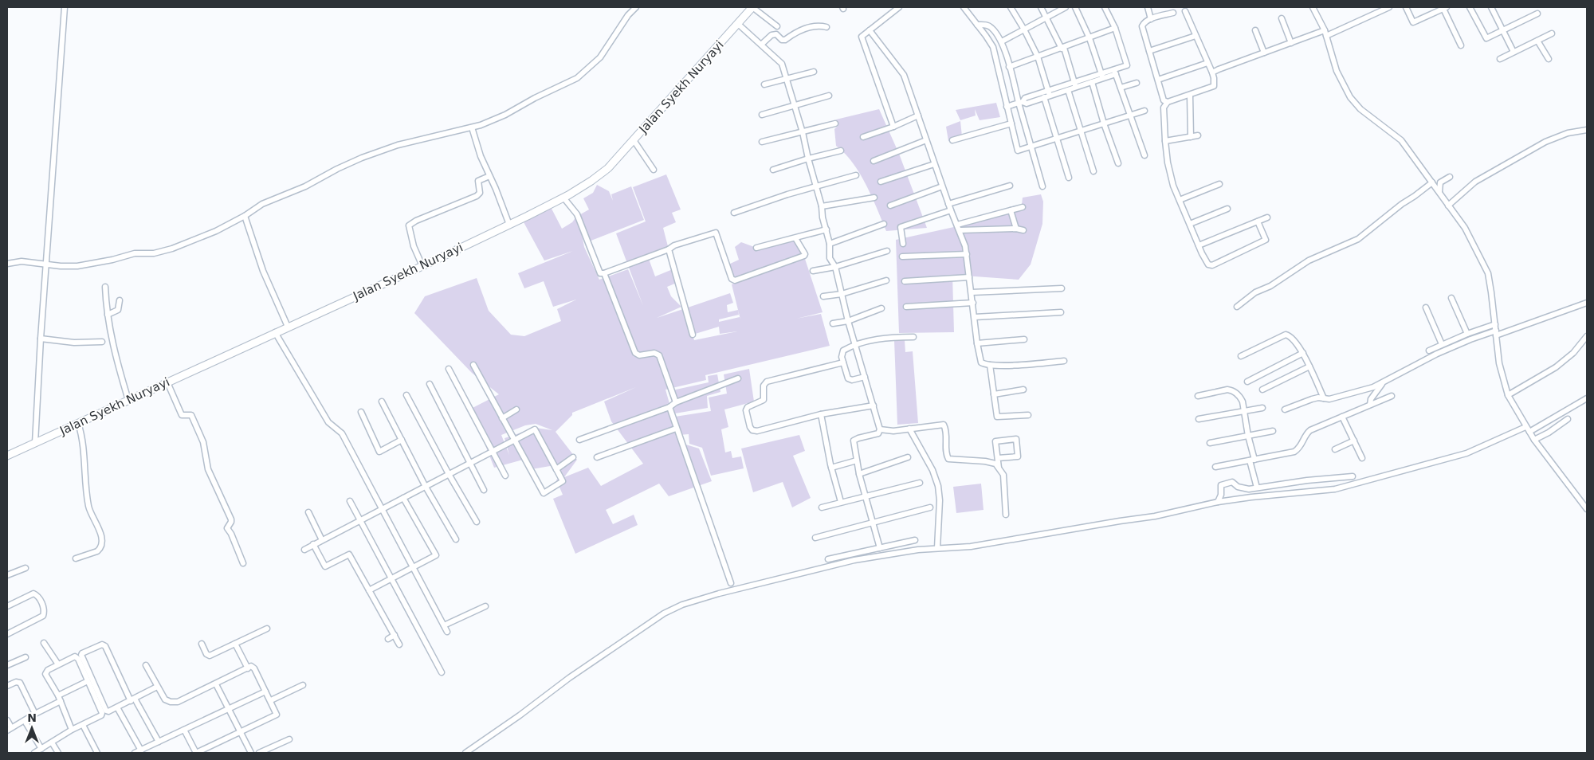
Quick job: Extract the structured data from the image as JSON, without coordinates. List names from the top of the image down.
{
  "streets": {
    "main road": ["Jalan Syekh Nuryayi"]
  },
  "north": "top"
}
